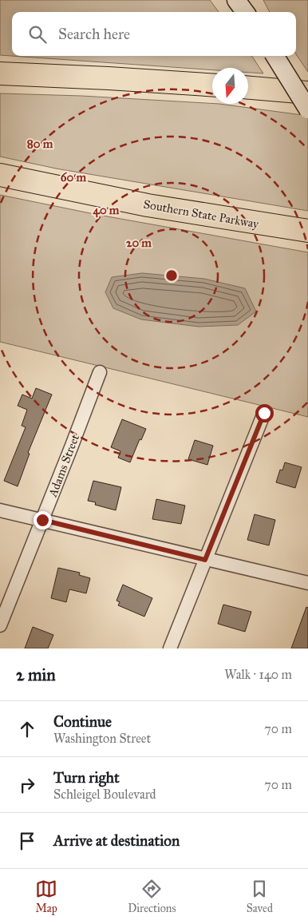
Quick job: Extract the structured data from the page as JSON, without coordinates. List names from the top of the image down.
{
  "streets": {
    "highway": ["Southern State Parkway"],
    "street": ["Adams Street"]
  },
  "north": "bottom",
  "page": {
    "search": "Search here",
    "heading": ["2 min", "Walk · 140 m"],
    "list": [
      ["Continue", "Washington Street", "70 m"],
      ["Turn right", "Schleigel Boulevard", "70 m"],
      "Arrive at destination"
    ],
    "nav": ["Map", "Directions", "Saved"]
  },
  "rings": [
    "80 m",
    "60 m",
    "40 m",
    "20 m"
  ]
}
